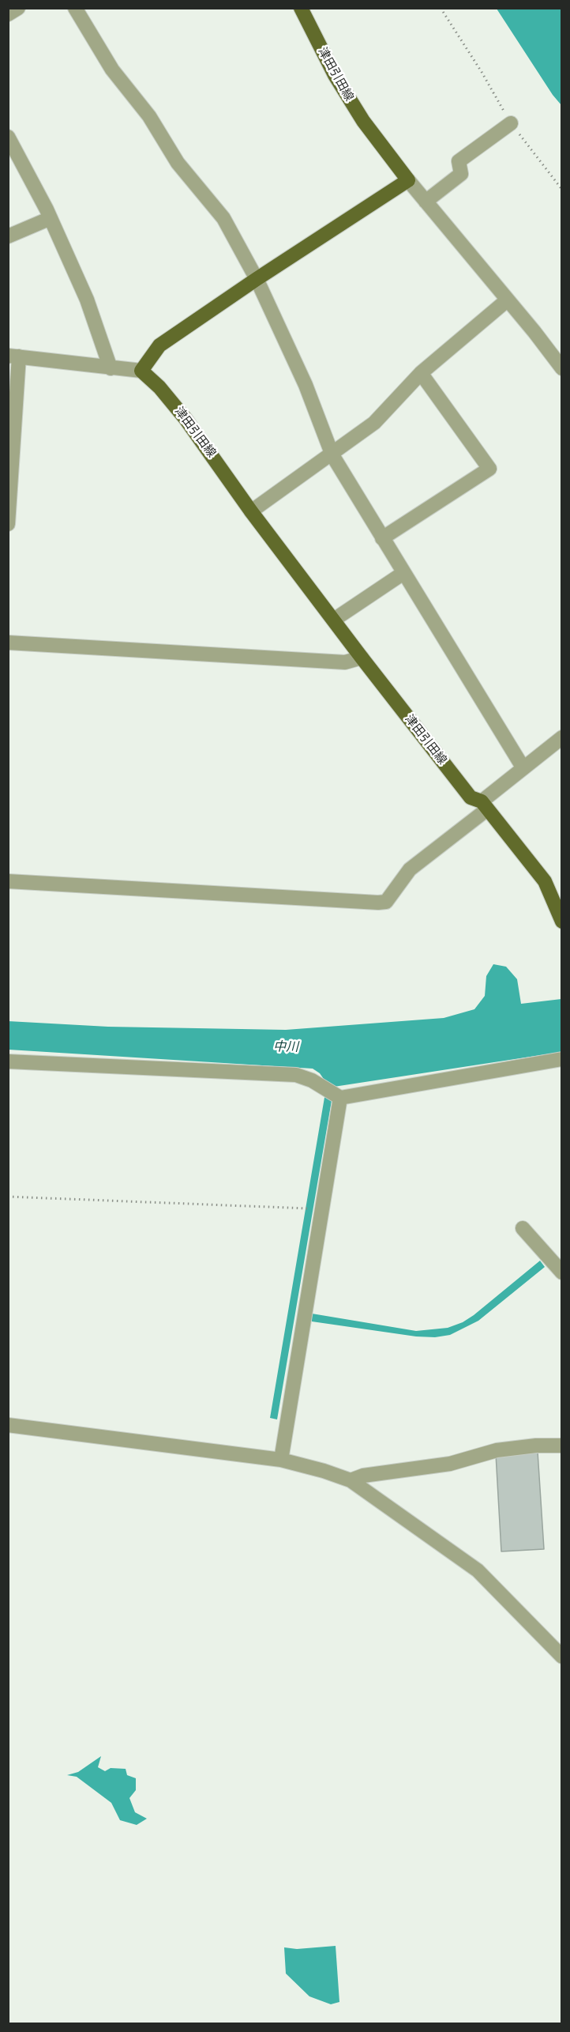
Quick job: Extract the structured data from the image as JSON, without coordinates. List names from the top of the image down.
{
  "streets": {
    "main road": ["津田引田線"]
  },
  "water": ["中川"]
}
